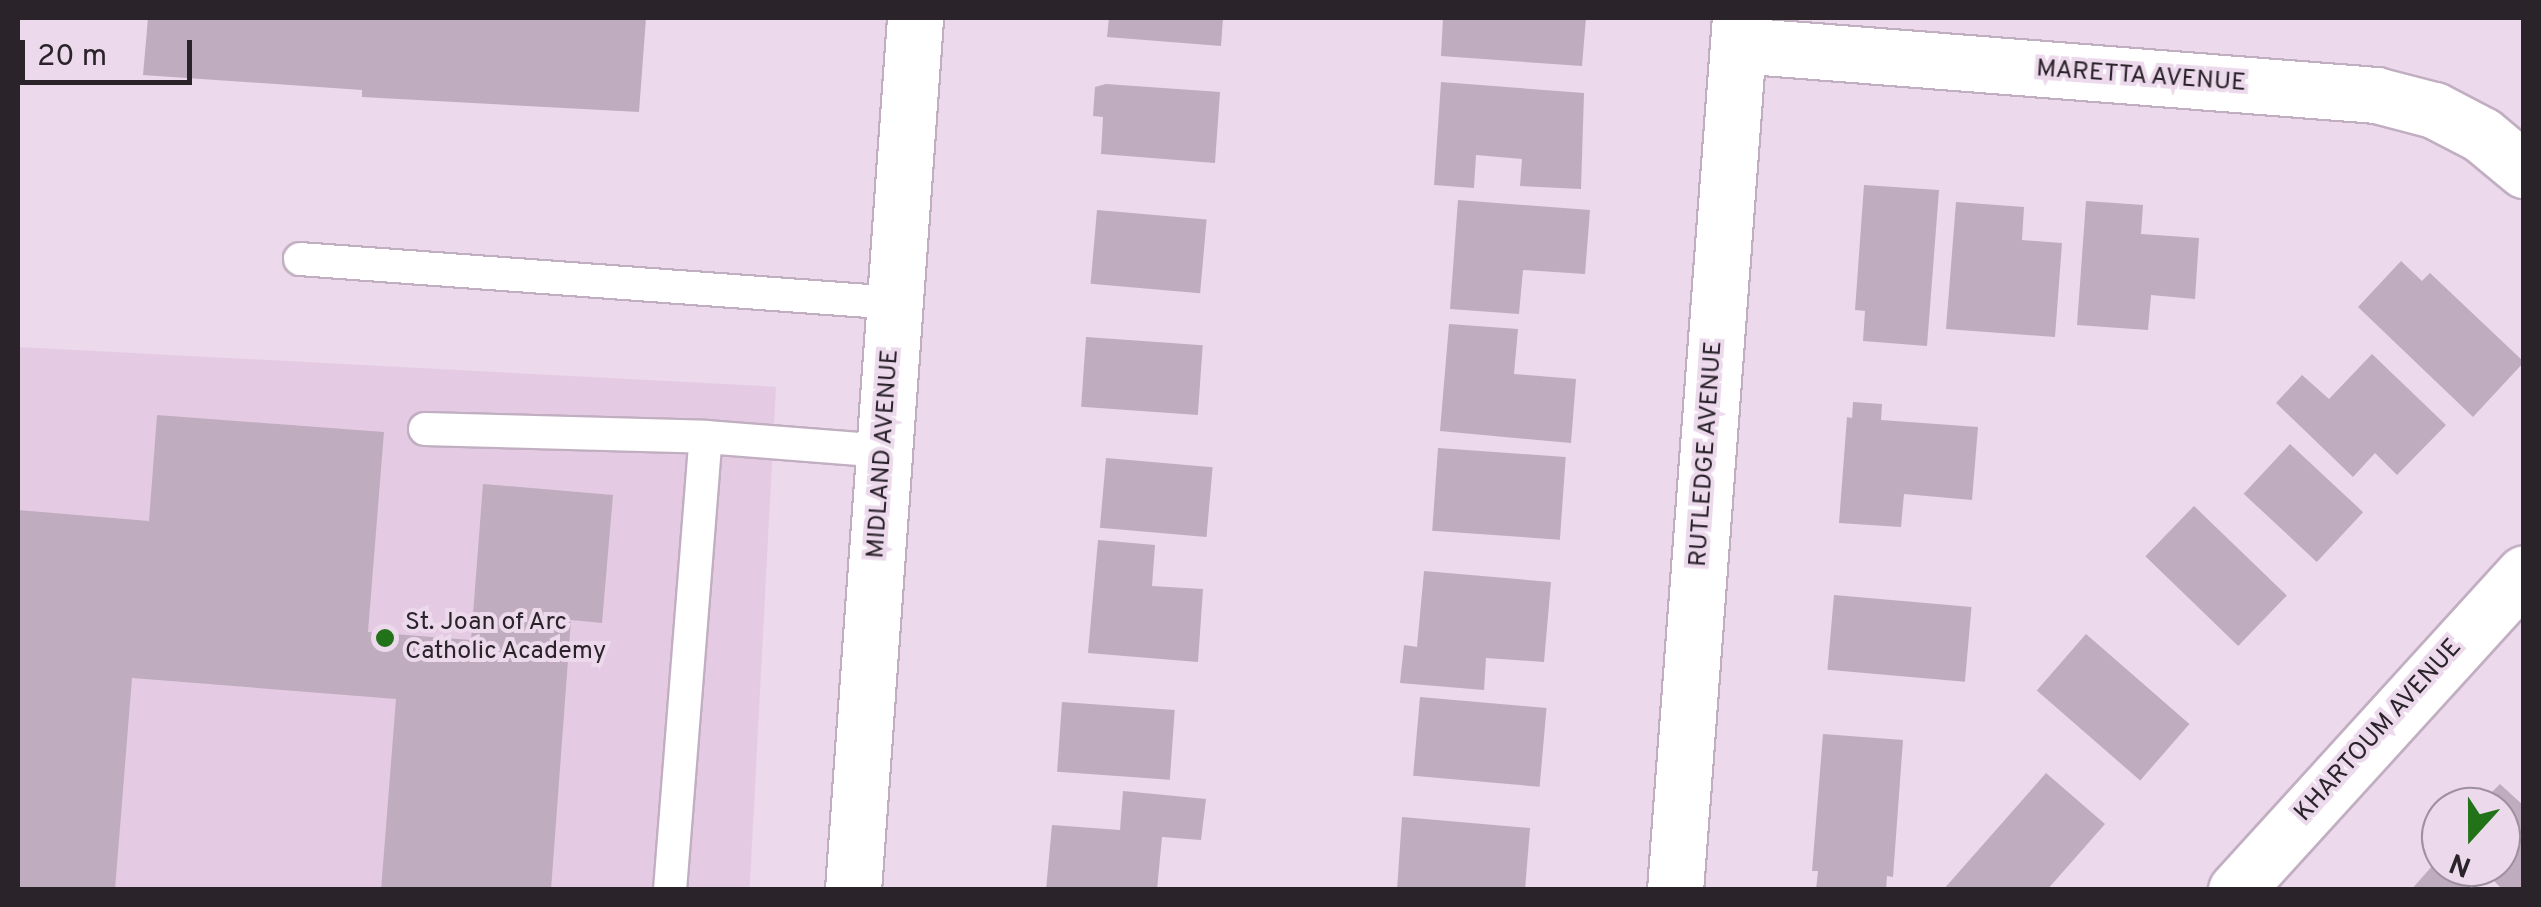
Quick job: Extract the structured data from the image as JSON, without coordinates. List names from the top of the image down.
{
  "streets": {
    "street": [
      "MARETTA AVENUE",
      "MIDLAND AVENUE",
      "RUTLEDGE AVENUE",
      "KHARTOUM AVENUE"
    ]
  },
  "crossings": [
    ["MARETTA AVENUE", "RUTLEDGE AVENUE"]
  ],
  "places": ["St. Joan of Arc Catholic Academy"],
  "scale_bar": "20 m",
  "north": "bottom"
}
